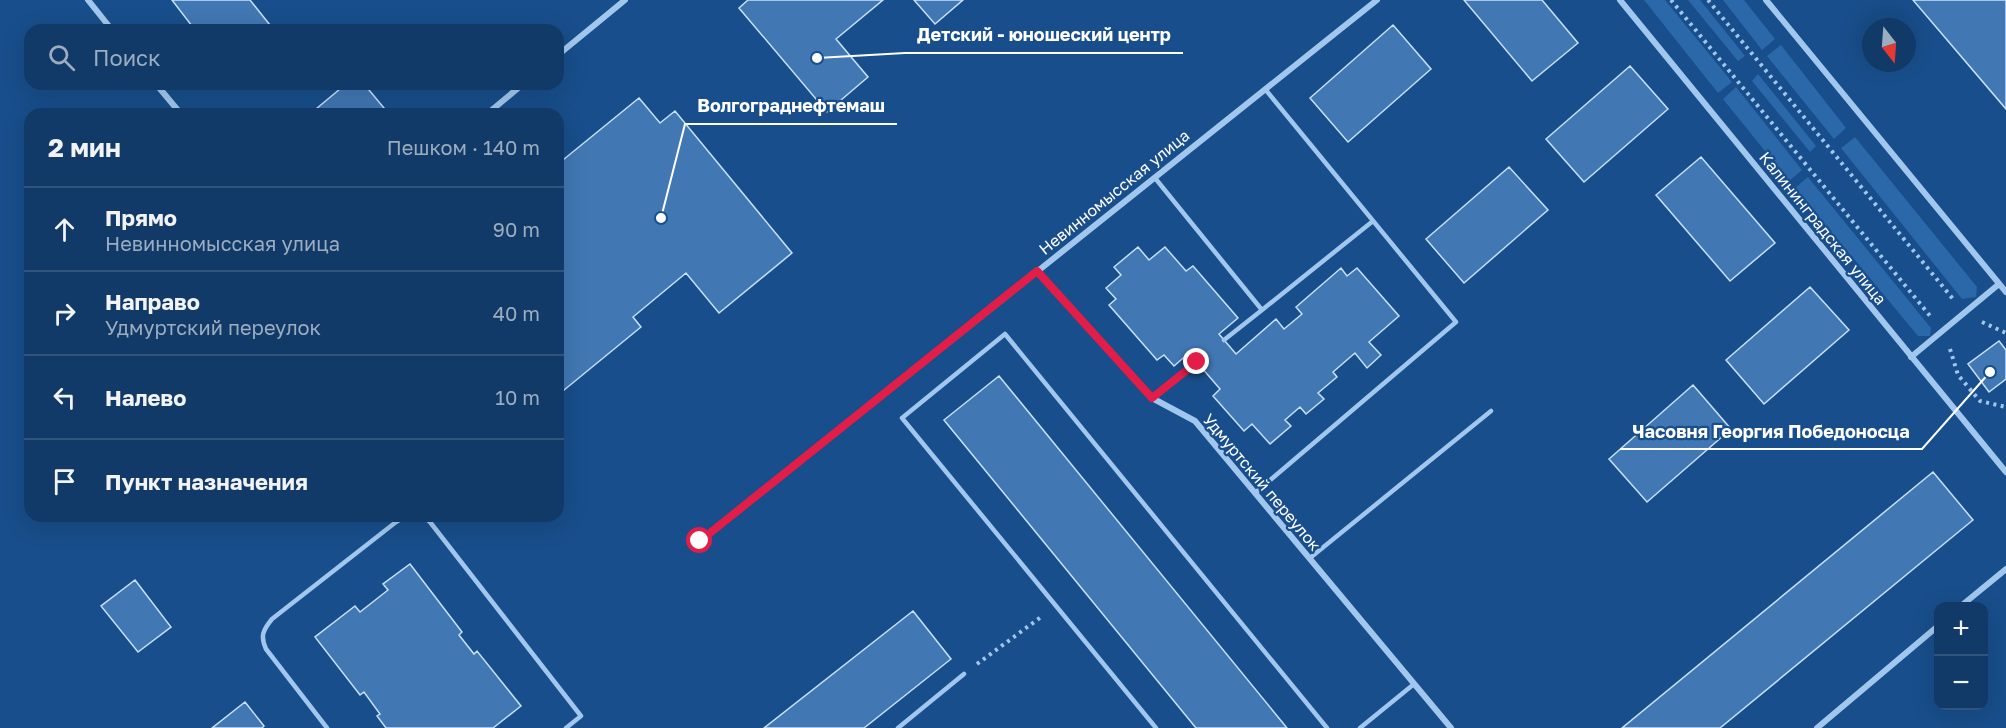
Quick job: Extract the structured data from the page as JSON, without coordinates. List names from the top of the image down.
{
  "streets": {
    "street": ["Невинномысская улица", "Калининградская улица", "Удмуртский переулок"]
  },
  "crossings": [
    ["Невинномысская улица", "Удмуртский переулок"]
  ],
  "places": ["Детский - юношеский центр", "Волгограднефтемаш", "Часовня Георгия Победоносца"],
  "north": "bottom",
  "page": {
    "search": "Поиск",
    "heading": ["2 мин", "Пешком · 140 m"],
    "list": [
      ["Прямо", "Невинномысская улица", "90 m"],
      ["Направо", "Удмуртский переулок", "40 m"],
      ["Налево", "10 m"],
      "Пункт назначения"
    ],
    "map_buttons": ["+", "−"]
  }
}
